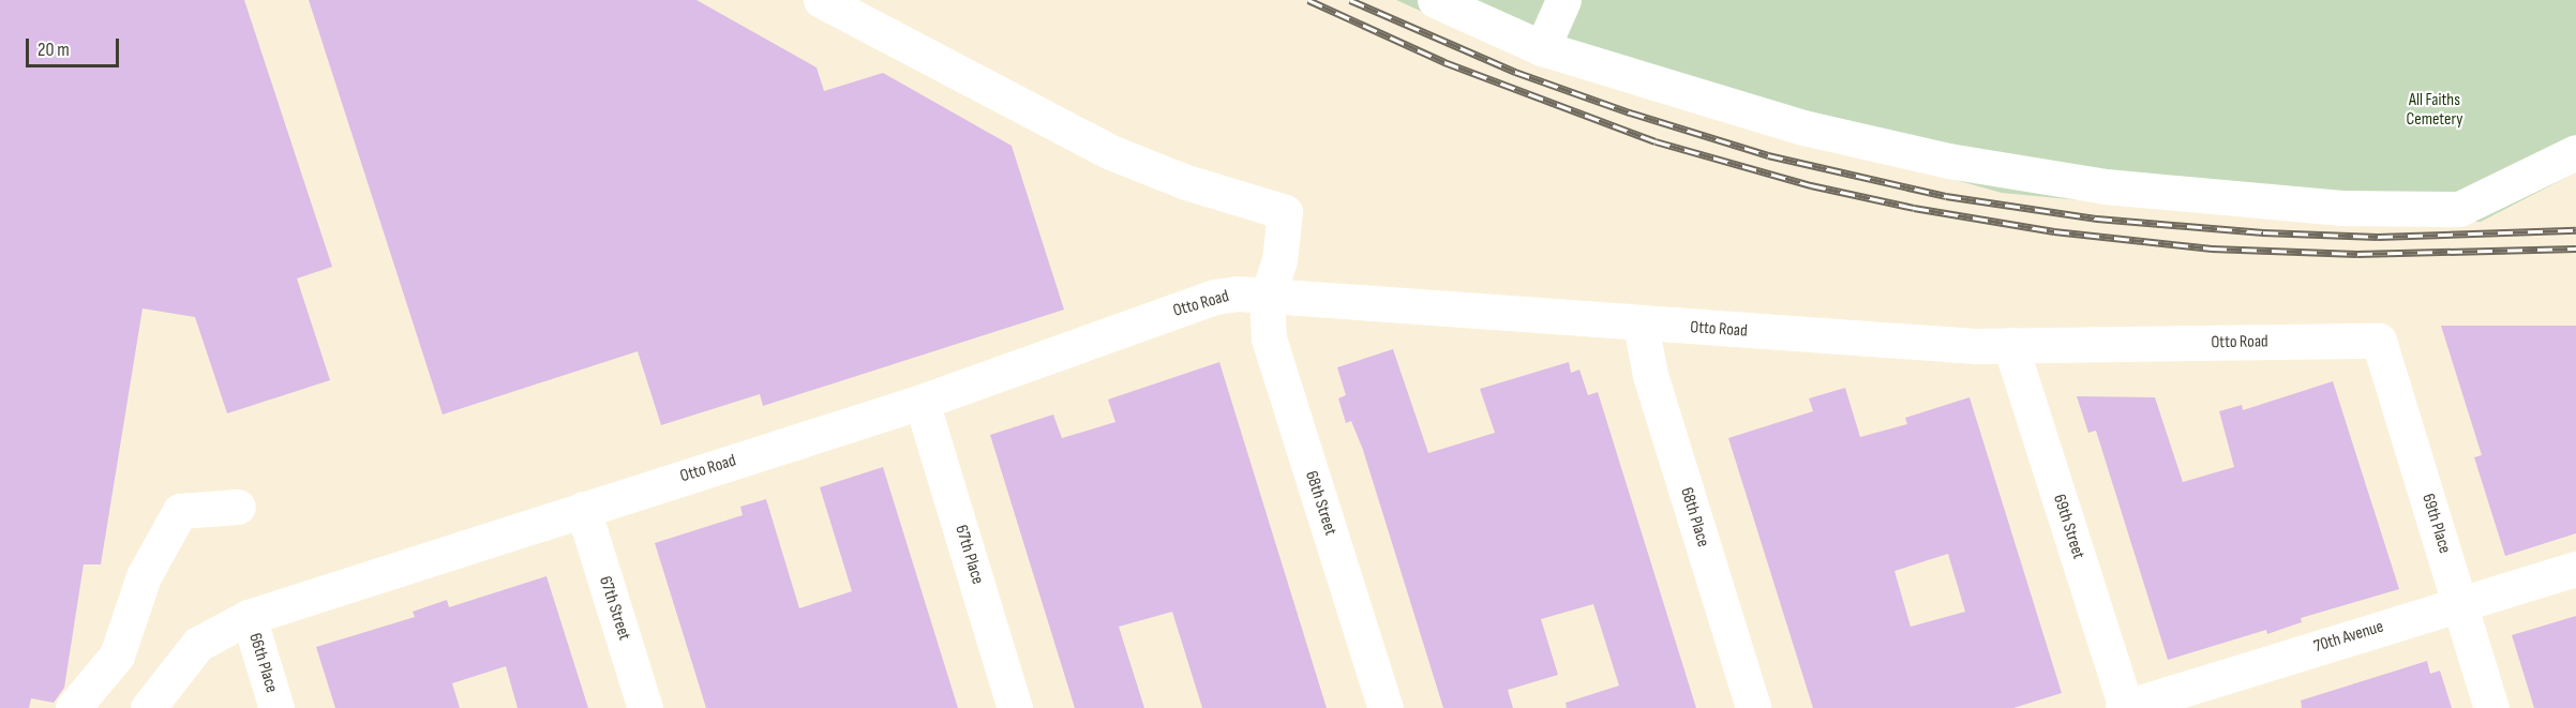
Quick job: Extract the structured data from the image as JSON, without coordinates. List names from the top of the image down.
{
  "streets": {
    "street": [
      "Otto Road",
      "68th Street",
      "68th Place",
      "69th Place",
      "69th Street",
      "67th Place",
      "67th Street",
      "70th Avenue",
      "66th Place"
    ]
  },
  "crossings": [
    ["Otto Road", "68th Street"],
    ["Otto Road", "68th Place"],
    ["Otto Road", "69th Place"],
    ["Otto Road", "69th Street"],
    ["Otto Road", "67th Place"],
    ["Otto Road", "67th Street"],
    ["Otto Road", "66th Place"],
    ["69th Place", "70th Avenue"],
    ["69th Street", "70th Avenue"]
  ],
  "parks": ["All Faiths Cemetery"],
  "scale_bar": "20 m"
}
